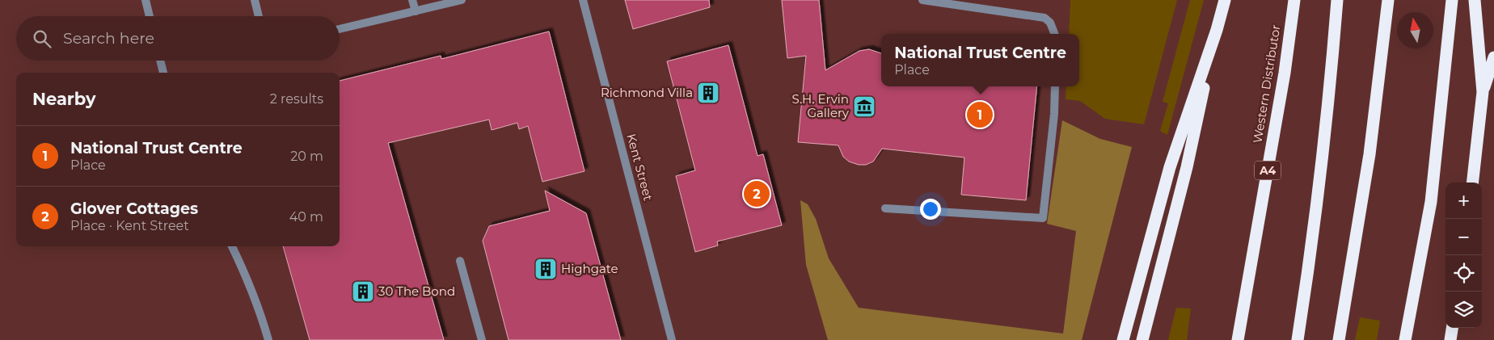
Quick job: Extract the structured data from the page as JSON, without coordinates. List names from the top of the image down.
{
  "streets": {
    "highway": ["Western Distributor", "A4"],
    "street": ["Kent Street"]
  },
  "places": {
    "building": ["Richmond Villa", "Highgate", "30 The Bond"],
    "museum": ["S.H. Ervin Gallery"]
  },
  "north": "top",
  "page": {
    "search": "Search here",
    "popup": ["National Trust Centre", "Place"],
    "heading": ["Nearby", "2 results"],
    "pins": ["1", "2"],
    "list": [
      {
        "mark": "1",
        "name": "National Trust Centre",
        "note": "Place",
        "value": "20 m"
      },
      {
        "mark": "2",
        "name": "Glover Cottages",
        "note": "Place · Kent Street",
        "value": "40 m"
      }
    ],
    "map_buttons": ["+", "−"]
  }
}
